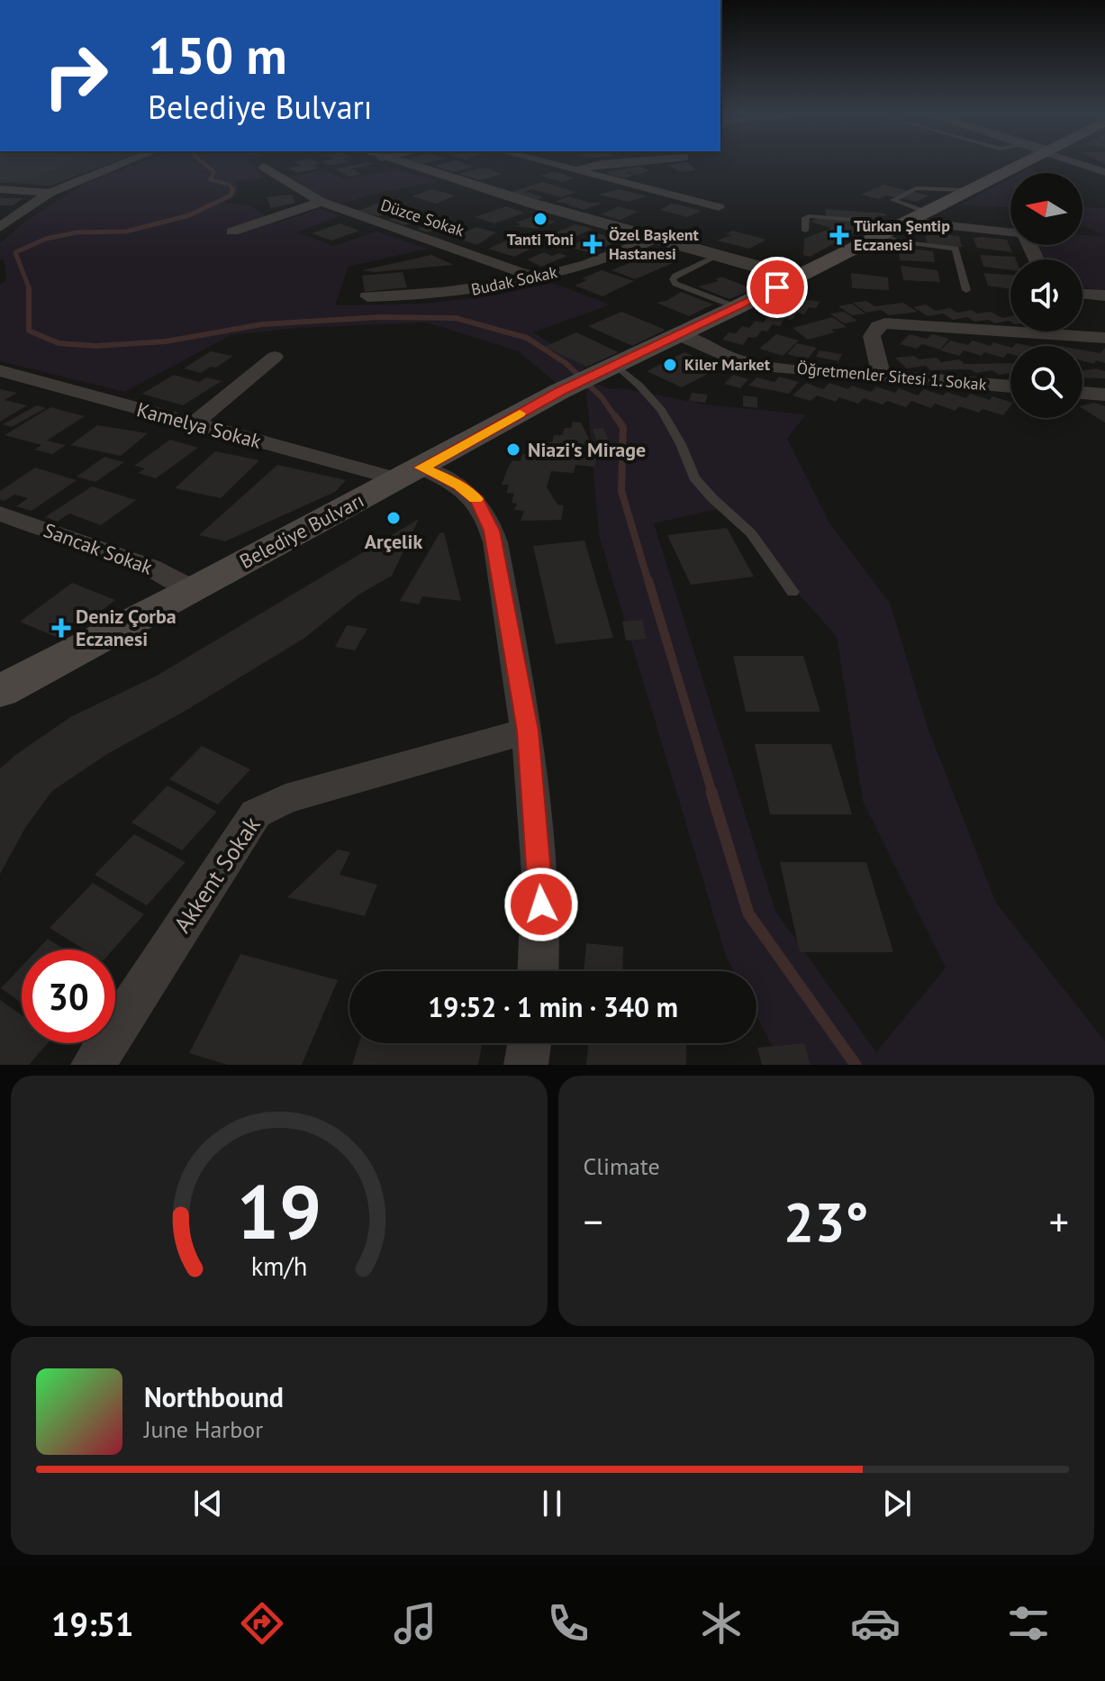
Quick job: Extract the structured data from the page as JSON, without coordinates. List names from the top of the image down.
{
  "streets": {
    "main road": ["Belediye Bulvarı"],
    "street": [
      "Düzce Sokak",
      "Budak Sokak",
      "Öğretmenler Sitesi 1. Sokak",
      "Kamelya Sokak",
      "Sancak Sokak",
      "Akkent Sokak"
    ]
  },
  "crossings": [
    ["Düzce Sokak", "Budak Sokak"],
    ["Öğretmenler Sitesi 1. Sokak", "Belediye Bulvarı"],
    ["Kamelya Sokak", "Belediye Bulvarı"],
    ["Kamelya Sokak", "Akkent Sokak"],
    ["Belediye Bulvarı", "Sancak Sokak"]
  ],
  "places": {
    "other": [
      "Tanti Toni",
      "Kiler Market",
      "Niazi's Mirage",
      "Arçelik"
    ],
    "health": ["Türkan Şentip Eczanesi", "Özel Başkent Hastanesi", "Deniz Çorba Eczanesi"]
  },
  "north": "left",
  "page": {
    "turn": ["150 m", "Belediye Bulvarı"],
    "limit": "30",
    "trip": "19:52 · 1 min · 340 m",
    "tile": "Climate",
    "heat": ["−", "23°", "+"],
    "song": ["Northbound", "June Harbor"],
    "tabs": "19:51",
    "gauge": ["19", "km/h"]
  }
}
